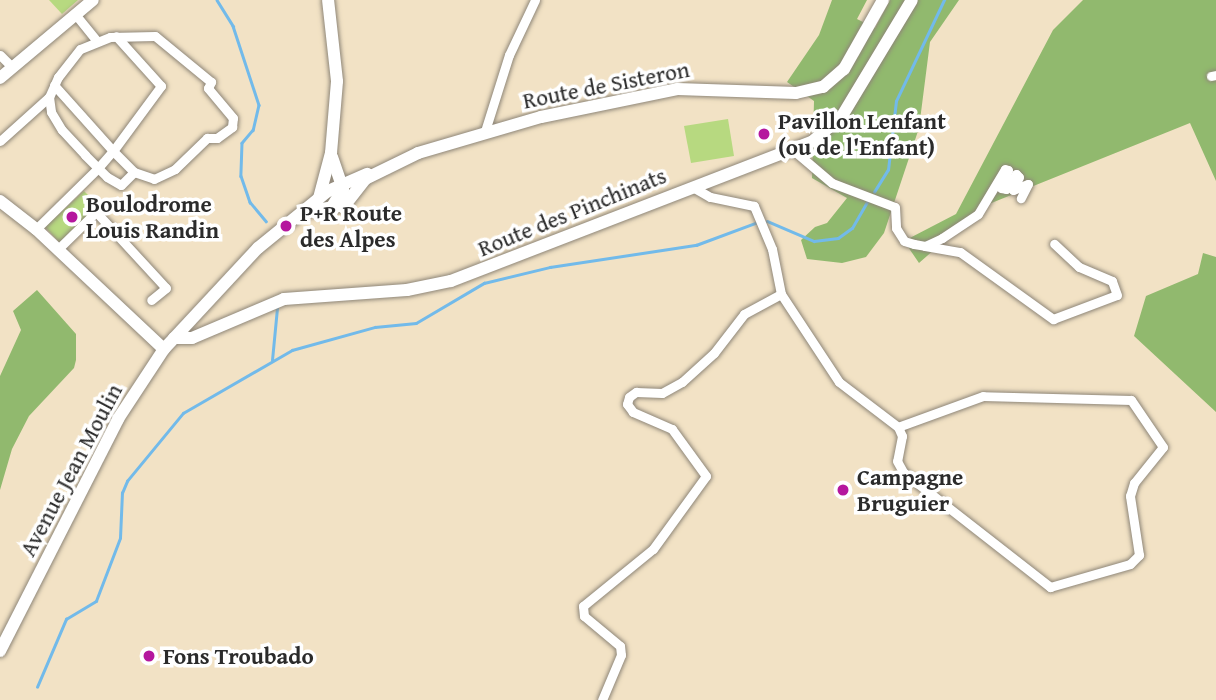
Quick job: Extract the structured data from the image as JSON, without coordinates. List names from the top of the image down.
{
  "streets": {
    "main road": ["Route de Sisteron", "Route des Pinchinats", "Avenue Jean Moulin"]
  },
  "crossings": [
    ["Route de Sisteron", "Route des Pinchinats"],
    ["Route de Sisteron", "Avenue Jean Moulin"]
  ],
  "places": [
    "Pavillon Lenfant (ou de l'Enfant)",
    "Boulodrome Louis Randin",
    "P+R Route des Alpes",
    "Campagne Bruguier",
    "Fons Troubado"
  ]
}
